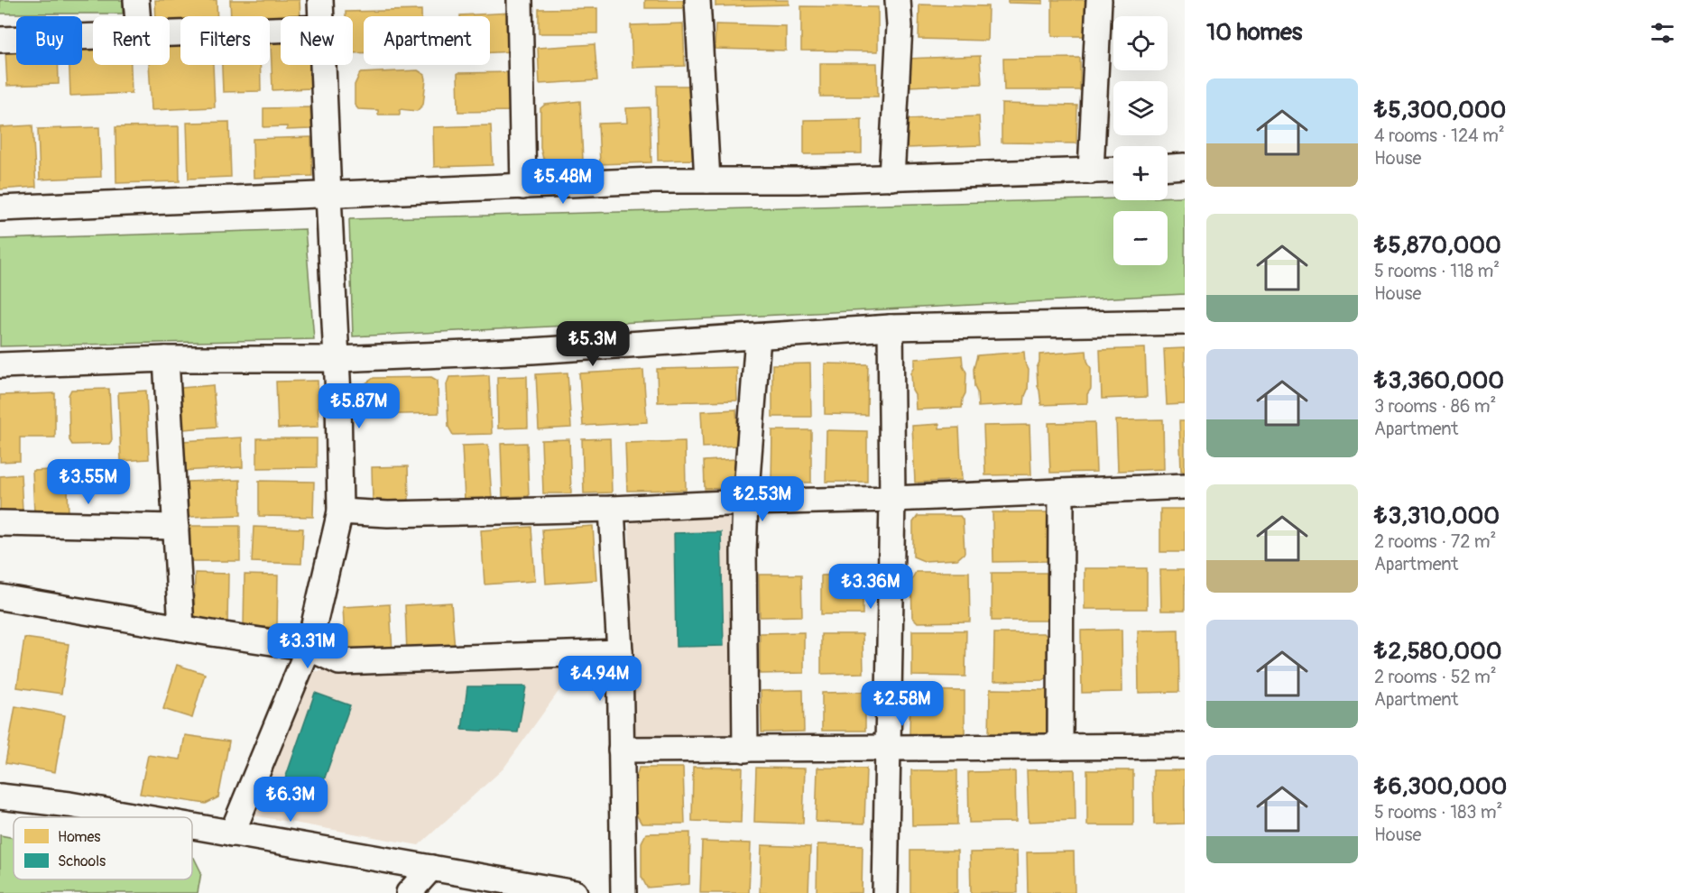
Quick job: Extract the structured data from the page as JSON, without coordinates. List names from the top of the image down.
{
  "legend": ["Homes", "Schools"],
  "page": {
    "heading": "10 homes",
    "map_buttons": ["+", "−"],
    "chip": [
      "Buy",
      "Rent",
      "Filters",
      "New",
      "Apartment"
    ],
    "list": [
      {
        "name": "₺5,300,000",
        "note": "4 rooms · 124 m² · House"
      },
      {
        "name": "₺5,870,000",
        "note": "5 rooms · 118 m² · House"
      },
      {
        "name": "₺3,360,000",
        "note": "3 rooms · 86 m² · Apartment"
      },
      {
        "name": "₺3,310,000",
        "note": "2 rooms · 72 m² · Apartment"
      },
      {
        "name": "₺2,580,000",
        "note": "2 rooms · 52 m² · Apartment"
      },
      {
        "name": "₺6,300,000",
        "note": "5 rooms · 183 m² · House"
      }
    ],
    "price": [
      "₺5.48M",
      "₺5.3M",
      "₺5.87M",
      "₺3.55M",
      "₺2.53M",
      "₺3.36M",
      "₺3.31M",
      "₺4.94M",
      "₺2.58M",
      "₺6.3M"
    ]
  }
}
